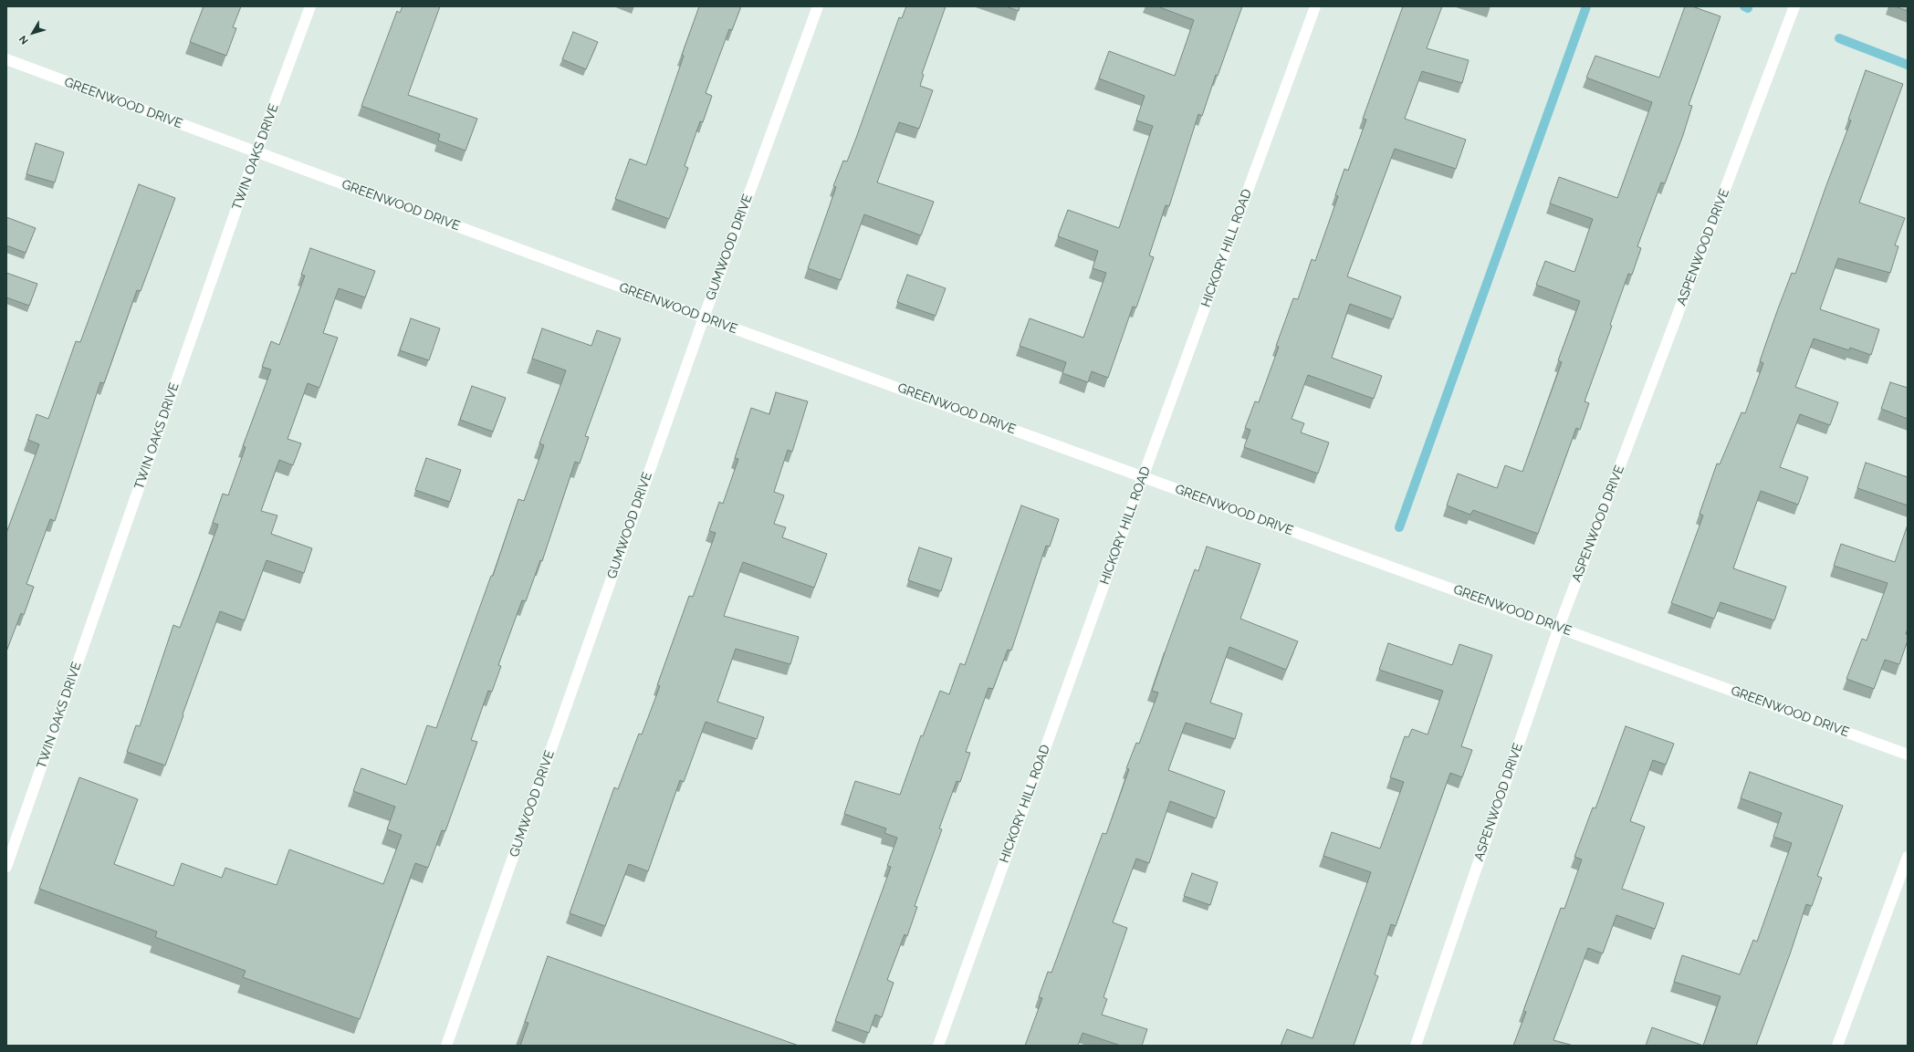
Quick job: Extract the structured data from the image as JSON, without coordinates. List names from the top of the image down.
{
  "streets": {
    "street": [
      "GREENWOOD DRIVE",
      "TWIN OAKS DRIVE",
      "GUMWOOD DRIVE",
      "ASPENWOOD DRIVE",
      "HICKORY HILL ROAD"
    ]
  },
  "crossings": [
    ["GREENWOOD DRIVE", "TWIN OAKS DRIVE"],
    ["GREENWOOD DRIVE", "GUMWOOD DRIVE"],
    ["GREENWOOD DRIVE", "ASPENWOOD DRIVE"],
    ["GREENWOOD DRIVE", "HICKORY HILL ROAD"]
  ],
  "north": "bottom left"
}
